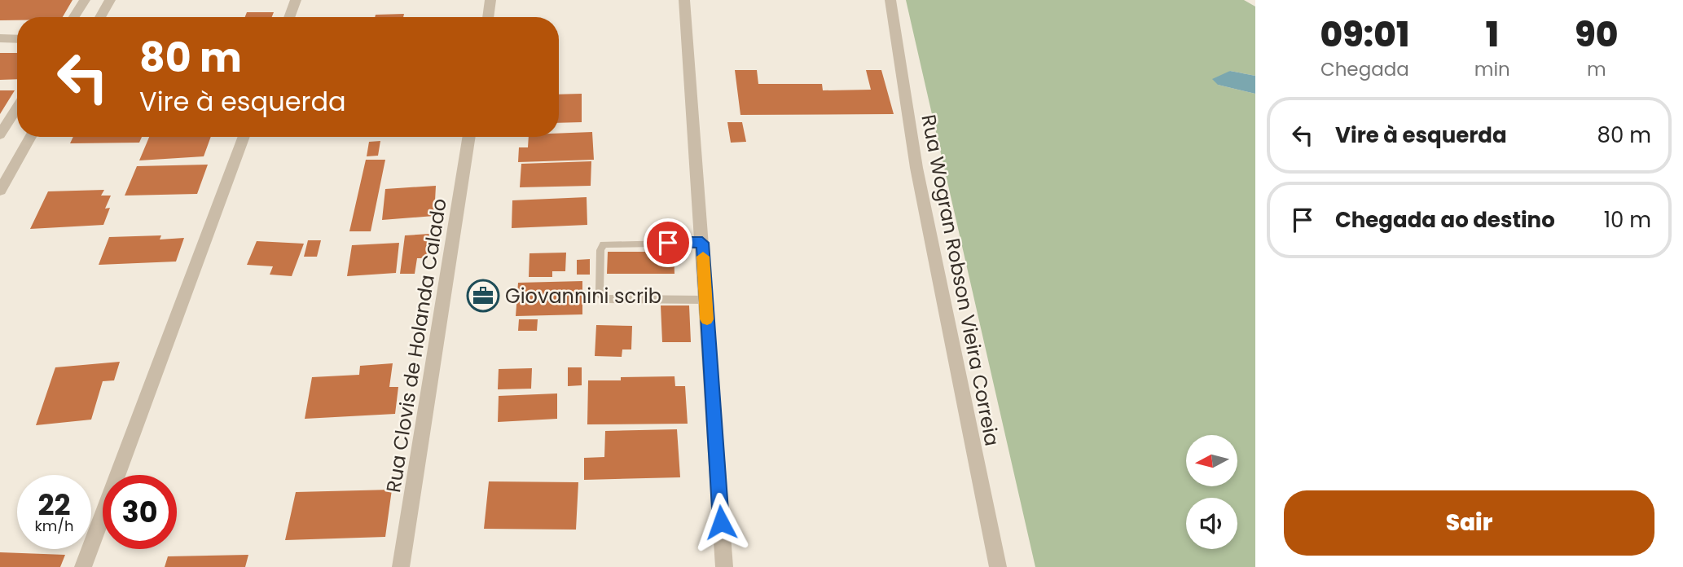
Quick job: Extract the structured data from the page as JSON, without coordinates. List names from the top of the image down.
{
  "streets": {
    "street": ["Rua Wogran Robson Vieira Correia", "Rua Clovis de Holanda Calado"]
  },
  "places": {
    "office": ["Giovannini scrib"]
  },
  "north": "left",
  "page": {
    "eta": [
      "09:01",
      "Chegada",
      "1",
      "min",
      "90",
      "m"
    ],
    "turn": ["80 m", "Vire à esquerda"],
    "list": [
      {
        "name": "Vire à esquerda",
        "value": "80 m"
      },
      {
        "name": "Chegada ao destino",
        "value": "10 m"
      }
    ],
    "speed": "22 km/h",
    "limit": "30",
    "buttons": "Sair"
  }
}
